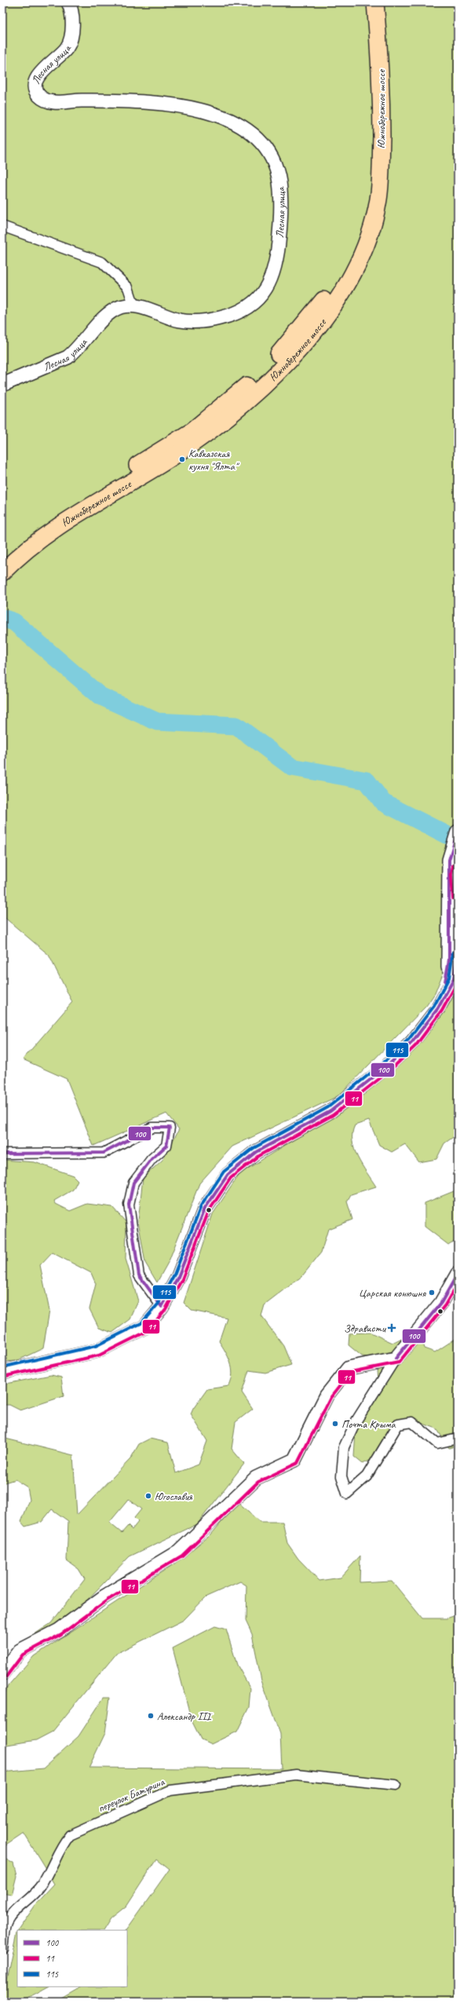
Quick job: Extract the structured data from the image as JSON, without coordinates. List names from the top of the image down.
{
  "streets": {
    "highway": ["Южнобережное шоссе"],
    "street": ["Лесная улица", "переулок Батурина"]
  },
  "places": {
    "other": [
      "Кавказская кухня \"Ялта\"",
      "Царская конюшня",
      "Почта Крыма",
      "Югославия",
      "Александр III"
    ],
    "health": ["Здрависти"]
  },
  "lines": ["transit line 100", "transit line 11", "transit line 115"],
  "legend": ["100", "11", "115"]
}
